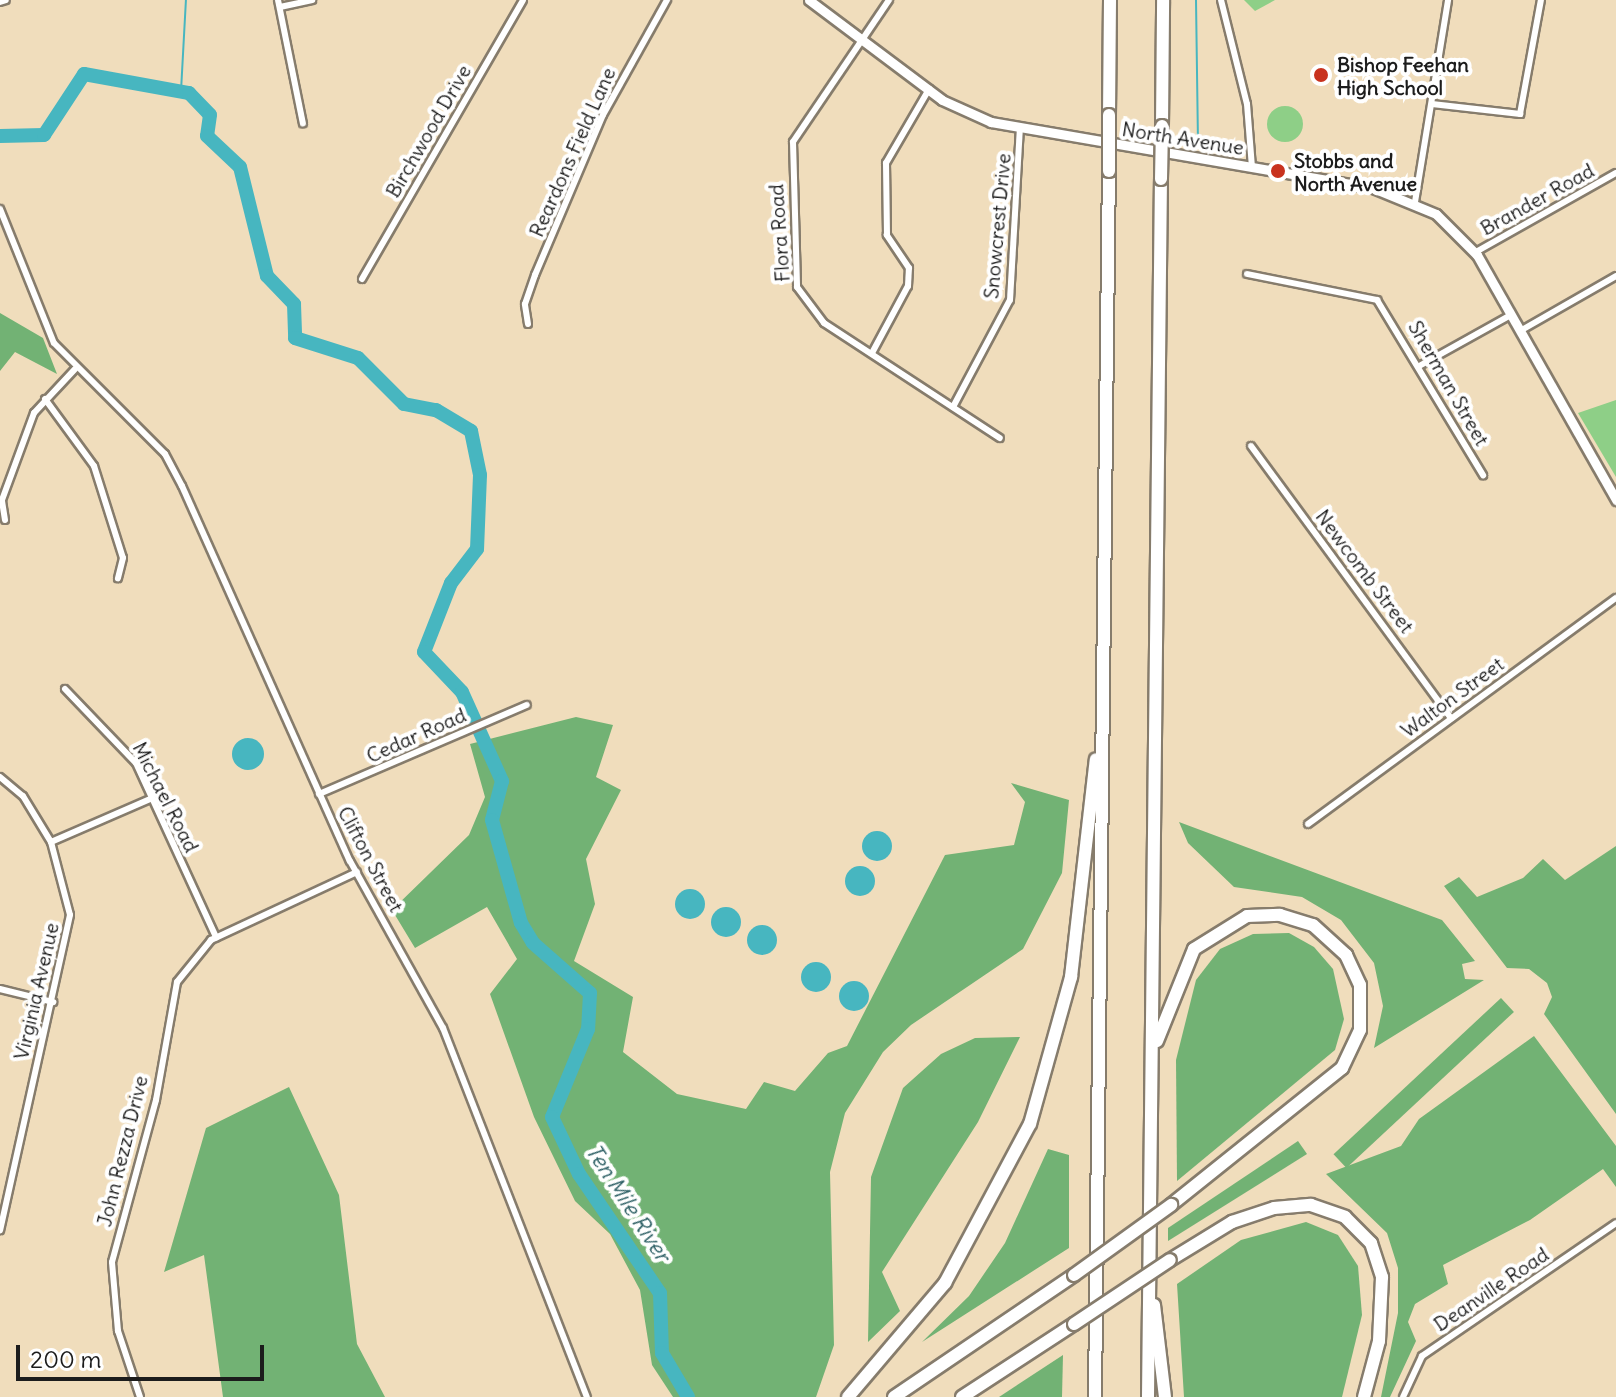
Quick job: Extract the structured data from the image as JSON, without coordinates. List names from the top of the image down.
{
  "streets": {
    "main road": ["North Avenue"],
    "street": [
      "Birchwood Drive",
      "Reardons Field Lane",
      "Brander Road",
      "Snowcrest Drive",
      "Flora Road",
      "Sherman Street",
      "Newcomb Street",
      "Walton Street",
      "Cedar Road",
      "Michael Road",
      "Clifton Street",
      "Virginia Avenue",
      "John Rezza Drive",
      "Deanville Road"
    ]
  },
  "crossings": [
    ["North Avenue", "Brander Road"],
    ["North Avenue", "Snowcrest Drive"],
    ["North Avenue", "Flora Road"],
    ["Snowcrest Drive", "Flora Road"],
    ["Newcomb Street", "Walton Street"],
    ["Cedar Road", "Clifton Street"],
    ["Michael Road", "John Rezza Drive"],
    ["Clifton Street", "John Rezza Drive"]
  ],
  "water": ["Ten Mile River"],
  "places": ["Bishop Feehan High School", "Stobbs and North Avenue"],
  "scale_bar": "200 m"
}
